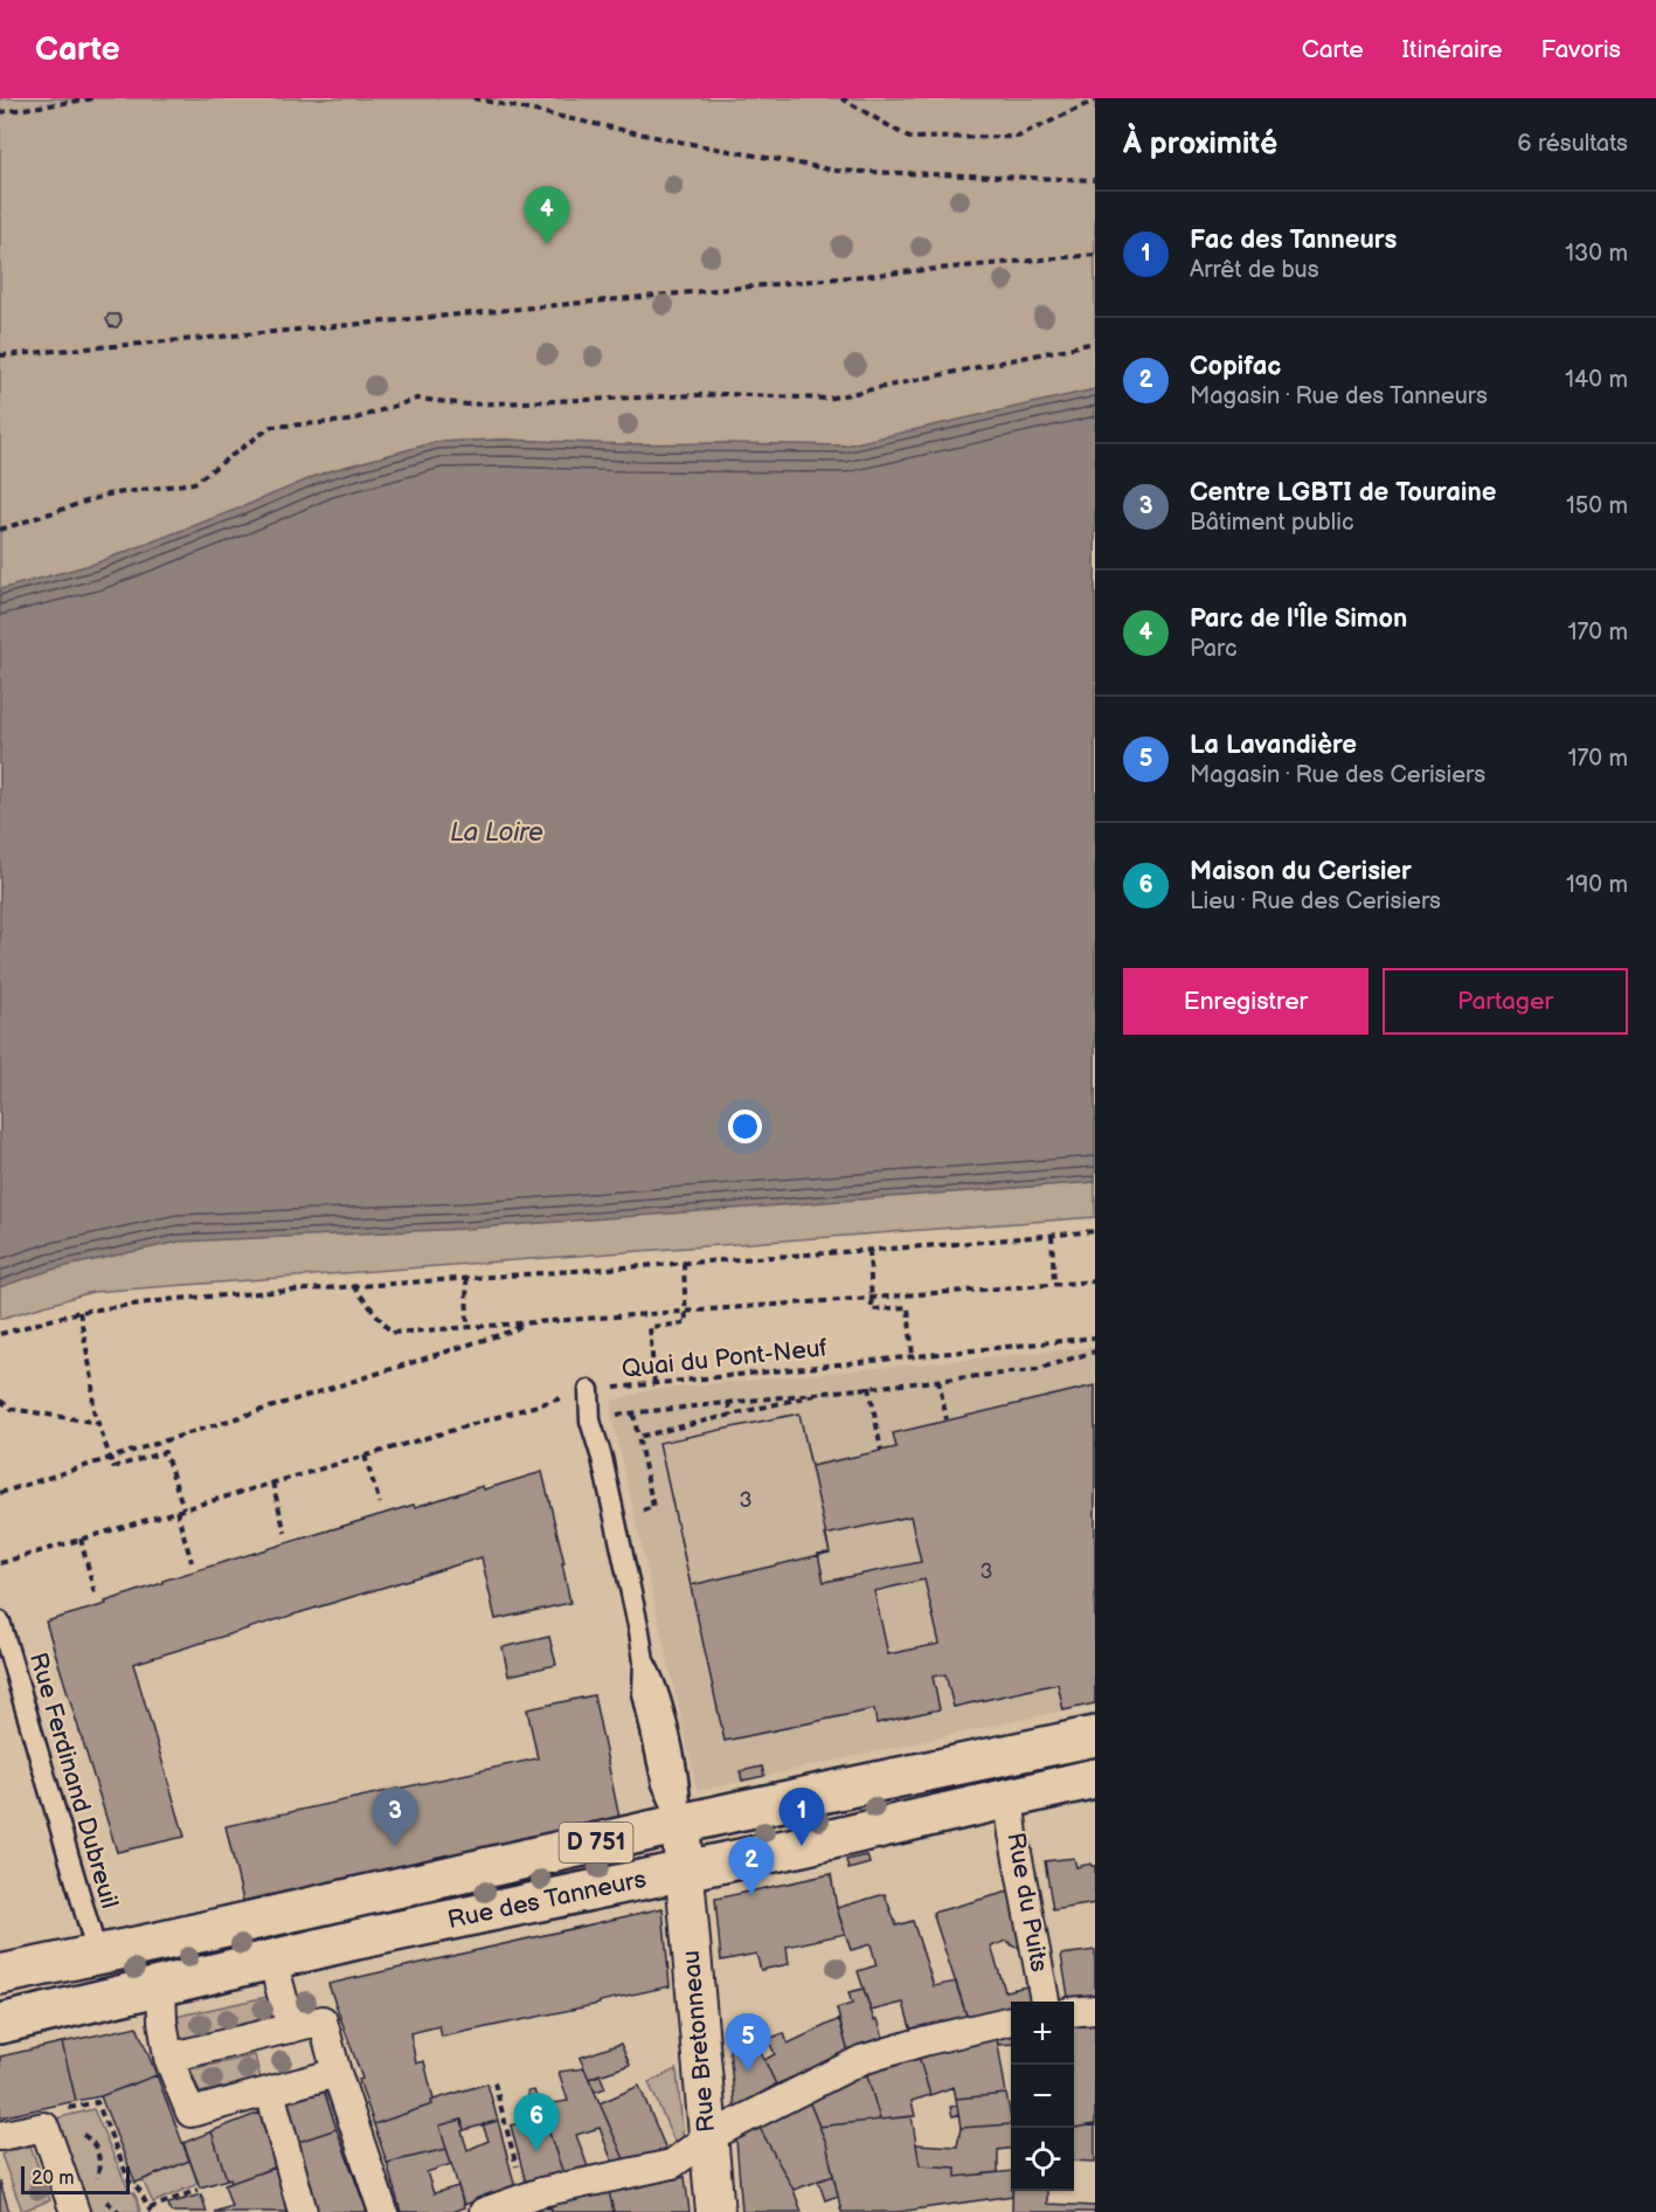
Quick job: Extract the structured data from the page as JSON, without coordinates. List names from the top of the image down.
{
  "streets": {
    "main road": ["D 751", "Rue des Tanneurs"],
    "street": ["Rue du Puits", "Rue Bretonneau"],
    "lane": ["Rue Ferdinand Dubreuil"],
    "path": ["Quai du Pont-Neuf"]
  },
  "crossings": [
    ["Rue Ferdinand Dubreuil", "Rue des Tanneurs"],
    ["Rue des Tanneurs", "Rue du Puits"],
    ["Rue des Tanneurs", "Rue Bretonneau"]
  ],
  "water": ["La Loire"],
  "house_numbers": ["3", "3"],
  "scale_bar": "20 m",
  "page": {
    "header": "Carte",
    "nav": ["Carte", "Itinéraire", "Favoris"],
    "heading": ["À proximité", "6 résultats"],
    "pins": [
      "4",
      "1",
      "3",
      "2",
      "5",
      "6"
    ],
    "list": [
      {
        "mark": "1",
        "name": "Fac des Tanneurs",
        "note": "Arrêt de bus",
        "value": "130 m"
      },
      {
        "mark": "2",
        "name": "Copifac",
        "note": "Magasin · Rue des Tanneurs",
        "value": "140 m"
      },
      {
        "mark": "3",
        "name": "Centre LGBTI de Touraine",
        "note": "Bâtiment public",
        "value": "150 m"
      },
      {
        "mark": "4",
        "name": "Parc de l'Île Simon",
        "note": "Parc",
        "value": "170 m"
      },
      {
        "mark": "5",
        "name": "La Lavandière",
        "note": "Magasin · Rue des Cerisiers",
        "value": "170 m"
      },
      {
        "mark": "6",
        "name": "Maison du Cerisier",
        "note": "Lieu · Rue des Cerisiers",
        "value": "190 m"
      }
    ],
    "buttons": ["Enregistrer", "Partager"],
    "map_buttons": ["+", "−"],
    "scale": "20 m"
  }
}
